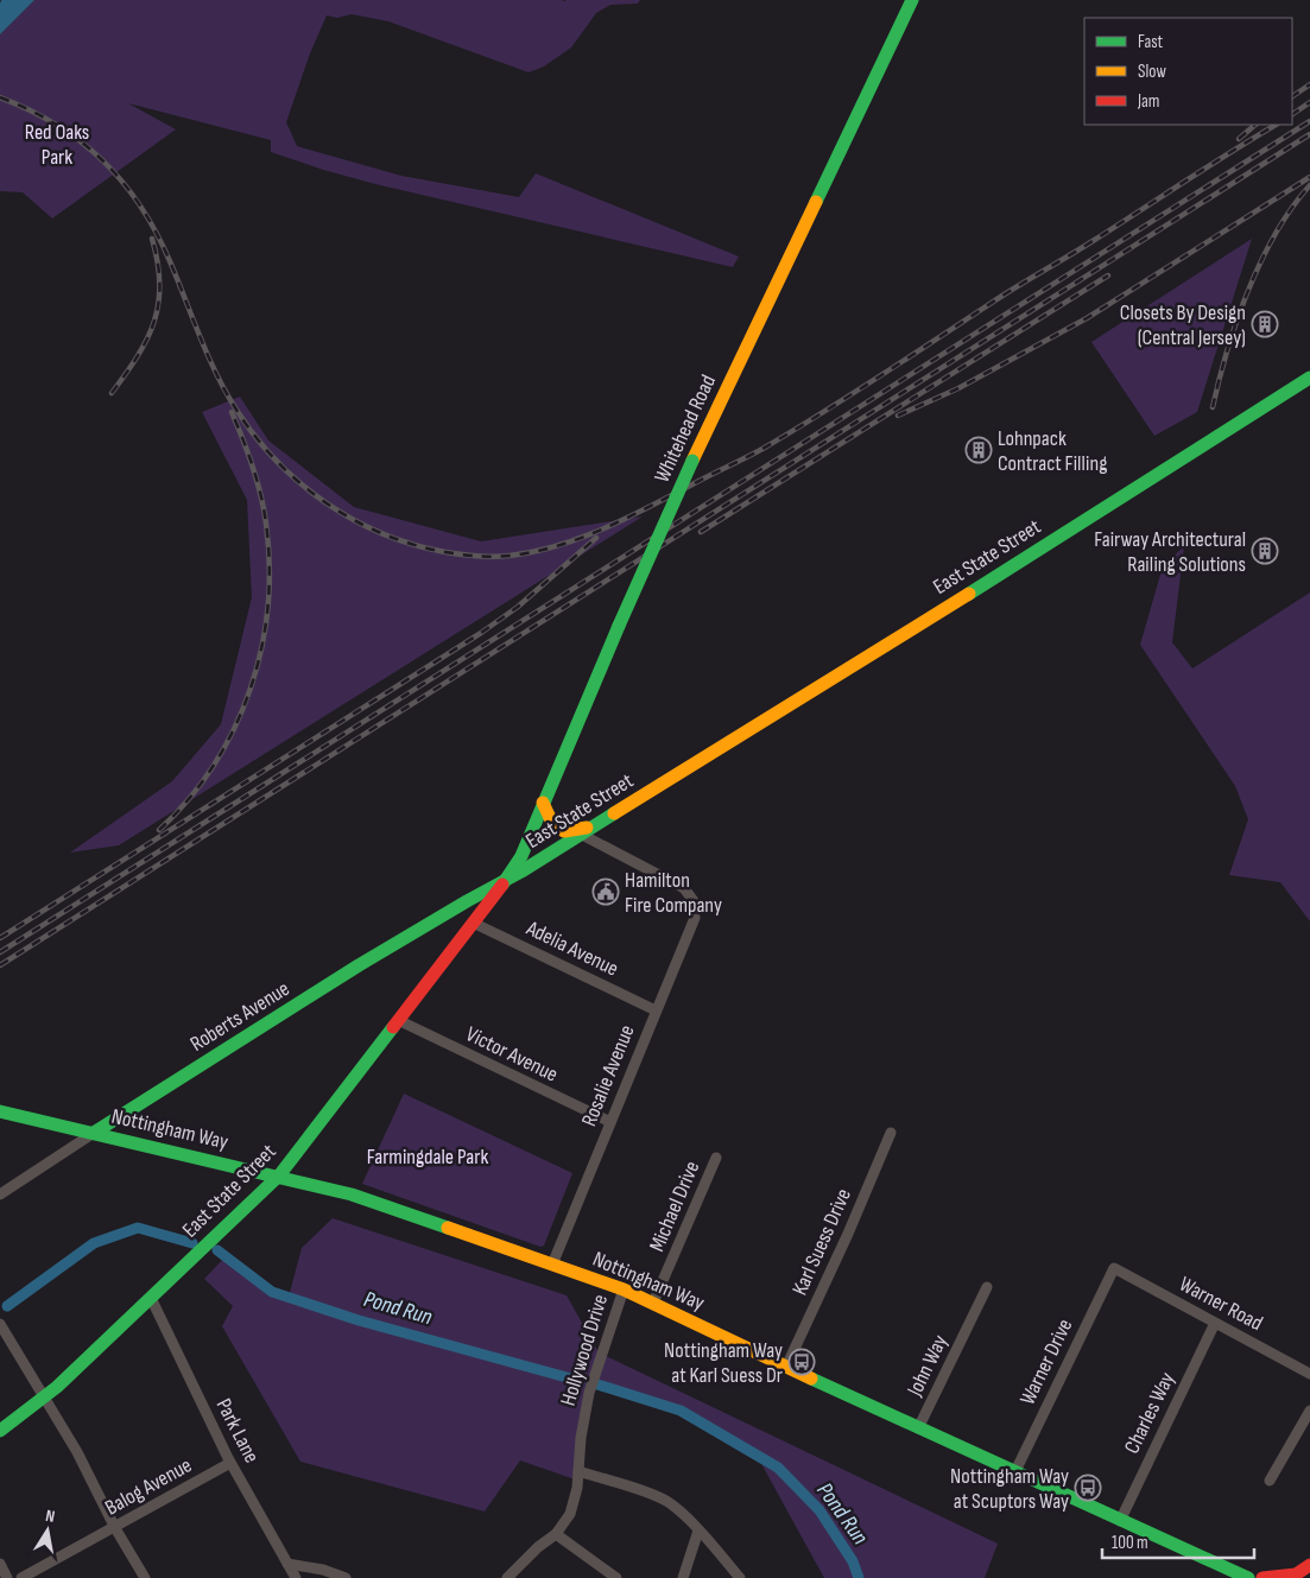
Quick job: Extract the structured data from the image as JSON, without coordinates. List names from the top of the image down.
{
  "streets": {
    "street": [
      "Whitehead Road",
      "East State Street",
      "Adelia Avenue",
      "Roberts Avenue",
      "Victor Avenue",
      "Rosalie Avenue",
      "Nottingham Way",
      "Michael Drive",
      "Karl Suess Drive",
      "Warner Road",
      "Hollywood Drive",
      "Warner Drive",
      "John Way",
      "Charles Way",
      "Park Lane",
      "Balog Avenue"
    ]
  },
  "crossings": [
    ["Whitehead Road", "East State Street"],
    ["Whitehead Road", "Roberts Avenue"],
    ["East State Street", "Adelia Avenue"],
    ["East State Street", "Roberts Avenue"],
    ["East State Street", "Victor Avenue"],
    ["East State Street", "Rosalie Avenue"],
    ["East State Street", "Nottingham Way"],
    ["East State Street", "Park Lane"],
    ["Adelia Avenue", "Rosalie Avenue"],
    ["Roberts Avenue", "Nottingham Way"],
    ["Victor Avenue", "Rosalie Avenue"],
    ["Rosalie Avenue", "Nottingham Way"],
    ["Nottingham Way", "Michael Drive"],
    ["Nottingham Way", "Karl Suess Drive"],
    ["Nottingham Way", "Hollywood Drive"],
    ["Nottingham Way", "Warner Drive"],
    ["Nottingham Way", "John Way"],
    ["Nottingham Way", "Charles Way"],
    ["Warner Road", "Warner Drive"],
    ["Warner Road", "Charles Way"],
    ["Park Lane", "Balog Avenue"]
  ],
  "water": ["Pond Run"],
  "parks": ["Red Oaks Park", "Farmingdale Park"],
  "places": {
    "building": ["Closets By Design (Central Jersey)", "Lohnpack Contract Filling", "Fairway Architectural Railing Solutions"],
    "public building": ["Hamilton Fire Company"],
    "bus stop": ["Nottingham Way at Karl Suess Dr", "Nottingham Way at Scuptors Way"]
  },
  "legend": ["Fast", "Slow", "Jam"],
  "scale_bar": "100 m",
  "north": "top"
}
